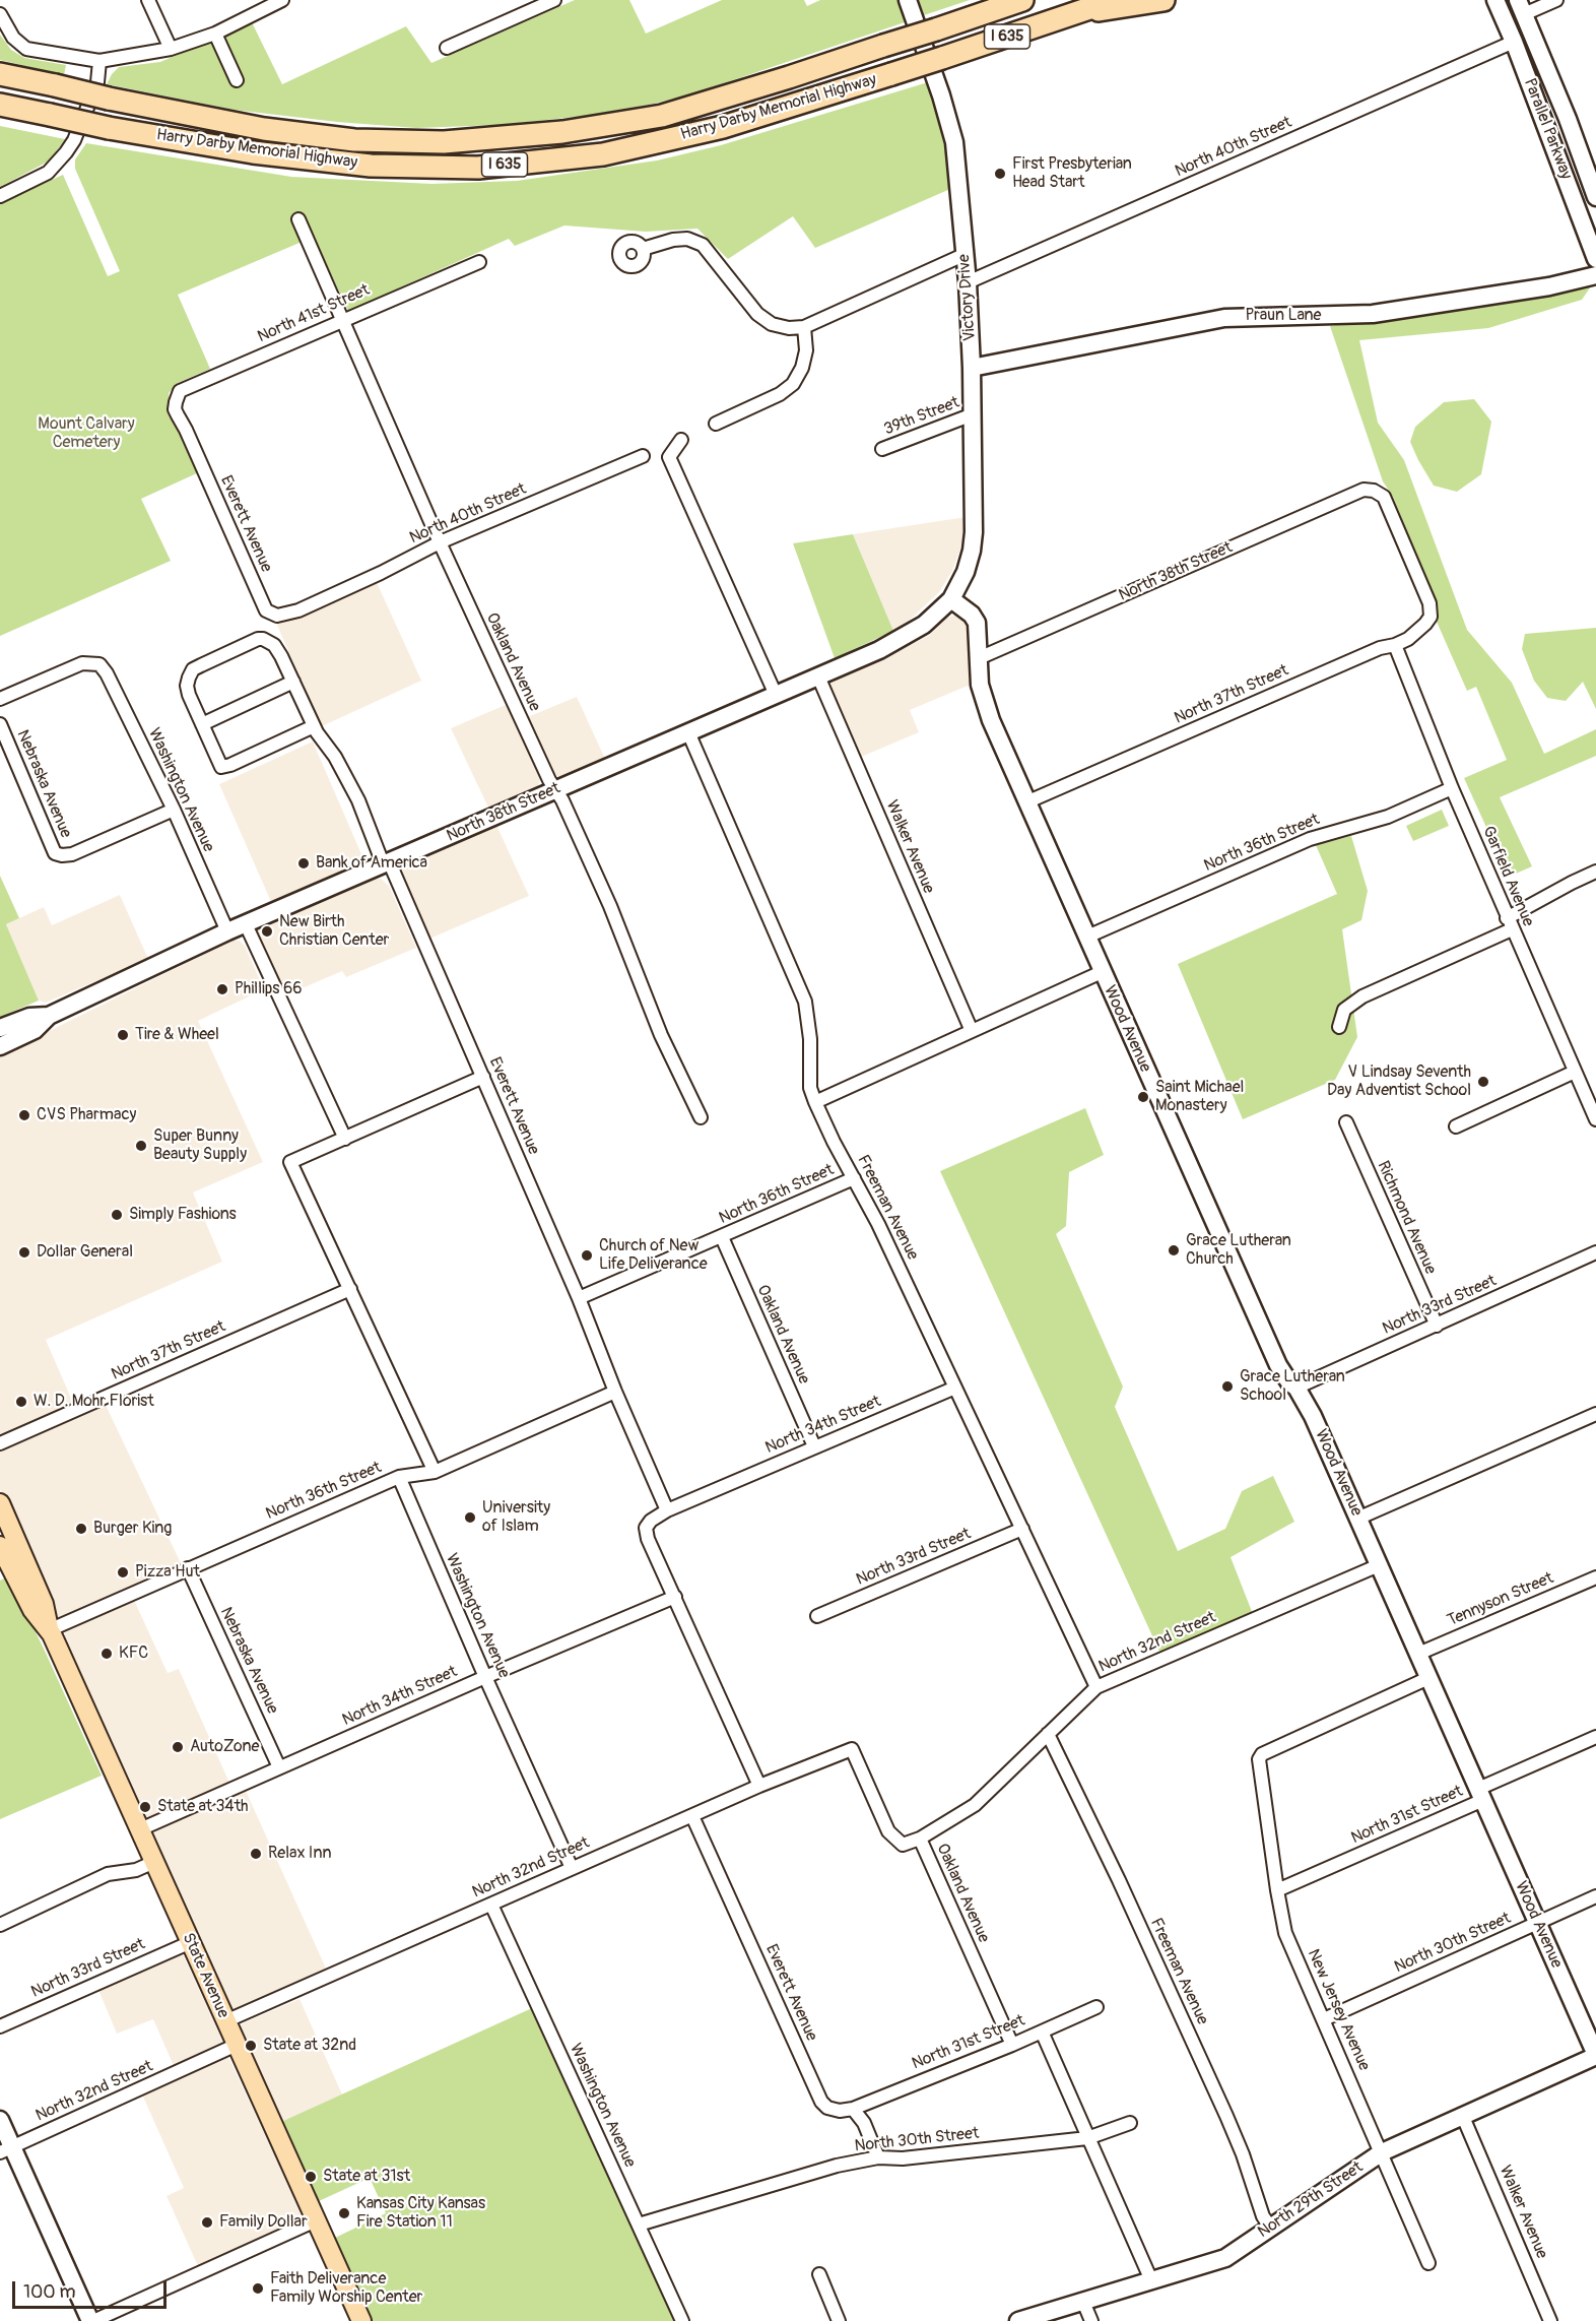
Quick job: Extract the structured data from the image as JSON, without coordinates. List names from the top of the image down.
{
  "streets": {
    "highway": ["I 635", "Harry Darby Memorial Highway"],
    "main road": ["State Avenue"],
    "street": [
      "Parallel Parkway",
      "North 40th Street",
      "Victory Drive",
      "North 41st Street",
      "Praun Lane",
      "39th Street",
      "Everett Avenue",
      "North 38th Street",
      "Oakland Avenue",
      "North 37th Street",
      "Nebraska Avenue",
      "Washington Avenue",
      "North 36th Street",
      "Walker Avenue",
      "Garfield Avenue",
      "Wood Avenue",
      "Freeman Avenue",
      "Richmond Avenue",
      "North 33rd Street",
      "North 34th Street",
      "Tennyson Street",
      "North 32nd Street",
      "North 31st Street",
      "North 30th Street",
      "New Jersey Avenue",
      "North 29th Street"
    ]
  },
  "crossings": [
    ["Parallel Parkway", "North 40th Street"],
    ["North 40th Street", "Victory Drive"],
    ["North 40th Street", "Everett Avenue"],
    ["North 40th Street", "Oakland Avenue"],
    ["Victory Drive", "Praun Lane"],
    ["Victory Drive", "39th Street"],
    ["Victory Drive", "North 38th Street"],
    ["Victory Drive", "Wood Avenue"],
    ["North 41st Street", "Everett Avenue"],
    ["North 41st Street", "Oakland Avenue"],
    ["Everett Avenue", "North 38th Street"],
    ["Everett Avenue", "North 36th Street"],
    ["Everett Avenue", "North 34th Street"],
    ["Everett Avenue", "North 32nd Street"],
    ["Everett Avenue", "North 31st Street"],
    ["North 38th Street", "Oakland Avenue"],
    ["North 38th Street", "North 37th Street"],
    ["North 38th Street", "Washington Avenue"],
    ["North 38th Street", "Walker Avenue"],
    ["North 38th Street", "Wood Avenue"],
    ["North 38th Street", "Freeman Avenue"],
    ["Oakland Avenue", "North 36th Street"],
    ["Oakland Avenue", "North 34th Street"],
    ["Oakland Avenue", "North 32nd Street"],
    ["Oakland Avenue", "North 31st Street"],
    ["North 37th Street", "Garfield Avenue"],
    ["North 37th Street", "Wood Avenue"],
    ["Nebraska Avenue", "Washington Avenue"],
    ["Nebraska Avenue", "North 36th Street"],
    ["Nebraska Avenue", "North 34th Street"],
    ["Washington Avenue", "North 36th Street"],
    ["Washington Avenue", "North 34th Street"],
    ["Washington Avenue", "North 32nd Street"],
    ["Washington Avenue", "North 30th Street"],
    ["North 36th Street", "Garfield Avenue"],
    ["North 36th Street", "Wood Avenue"],
    ["North 36th Street", "Freeman Avenue"],
    ["North 36th Street", "State Avenue"],
    ["Walker Avenue", "North 29th Street"],
    ["Wood Avenue", "North 33rd Street"],
    ["Wood Avenue", "Tennyson Street"],
    ["Wood Avenue", "North 32nd Street"],
    ["Wood Avenue", "North 31st Street"],
    ["Wood Avenue", "North 30th Street"],
    ["Wood Avenue", "New Jersey Avenue"],
    ["Wood Avenue", "North 29th Street"],
    ["Freeman Avenue", "North 33rd Street"],
    ["Freeman Avenue", "North 34th Street"],
    ["Freeman Avenue", "North 32nd Street"],
    ["Freeman Avenue", "North 29th Street"],
    ["Richmond Avenue", "North 33rd Street"],
    ["North 33rd Street", "State Avenue"],
    ["North 34th Street", "State Avenue"],
    ["North 32nd Street", "State Avenue"],
    ["North 31st Street", "New Jersey Avenue"],
    ["North 30th Street", "New Jersey Avenue"],
    ["New Jersey Avenue", "North 29th Street"]
  ],
  "parks": ["Mount Calvary Cemetery"],
  "places": [
    "First Presbyterian Head Start",
    "Bank of America",
    "New Birth Christian Center",
    "Phillips 66",
    "Tire & Wheel",
    "V Lindsay Seventh Day Adventist School",
    "Saint Michael Monastery",
    "CVS Pharmacy",
    "Super Bunny Beauty Supply",
    "Simply Fashions",
    "Grace Lutheran Church",
    "Dollar General",
    "Church of New Life Deliverance",
    "Grace Lutheran School",
    "W. D. Mohr Florist",
    "University of Islam",
    "Burger King",
    "Pizza Hut",
    "KFC",
    "AutoZone",
    "State at 34th",
    "Relax Inn",
    "State at 32nd",
    "State at 31st",
    "Kansas City Kansas Fire Station 11",
    "Family Dollar",
    "Faith Deliverance Family Worship Center"
  ],
  "scale_bar": "100 m"
}
